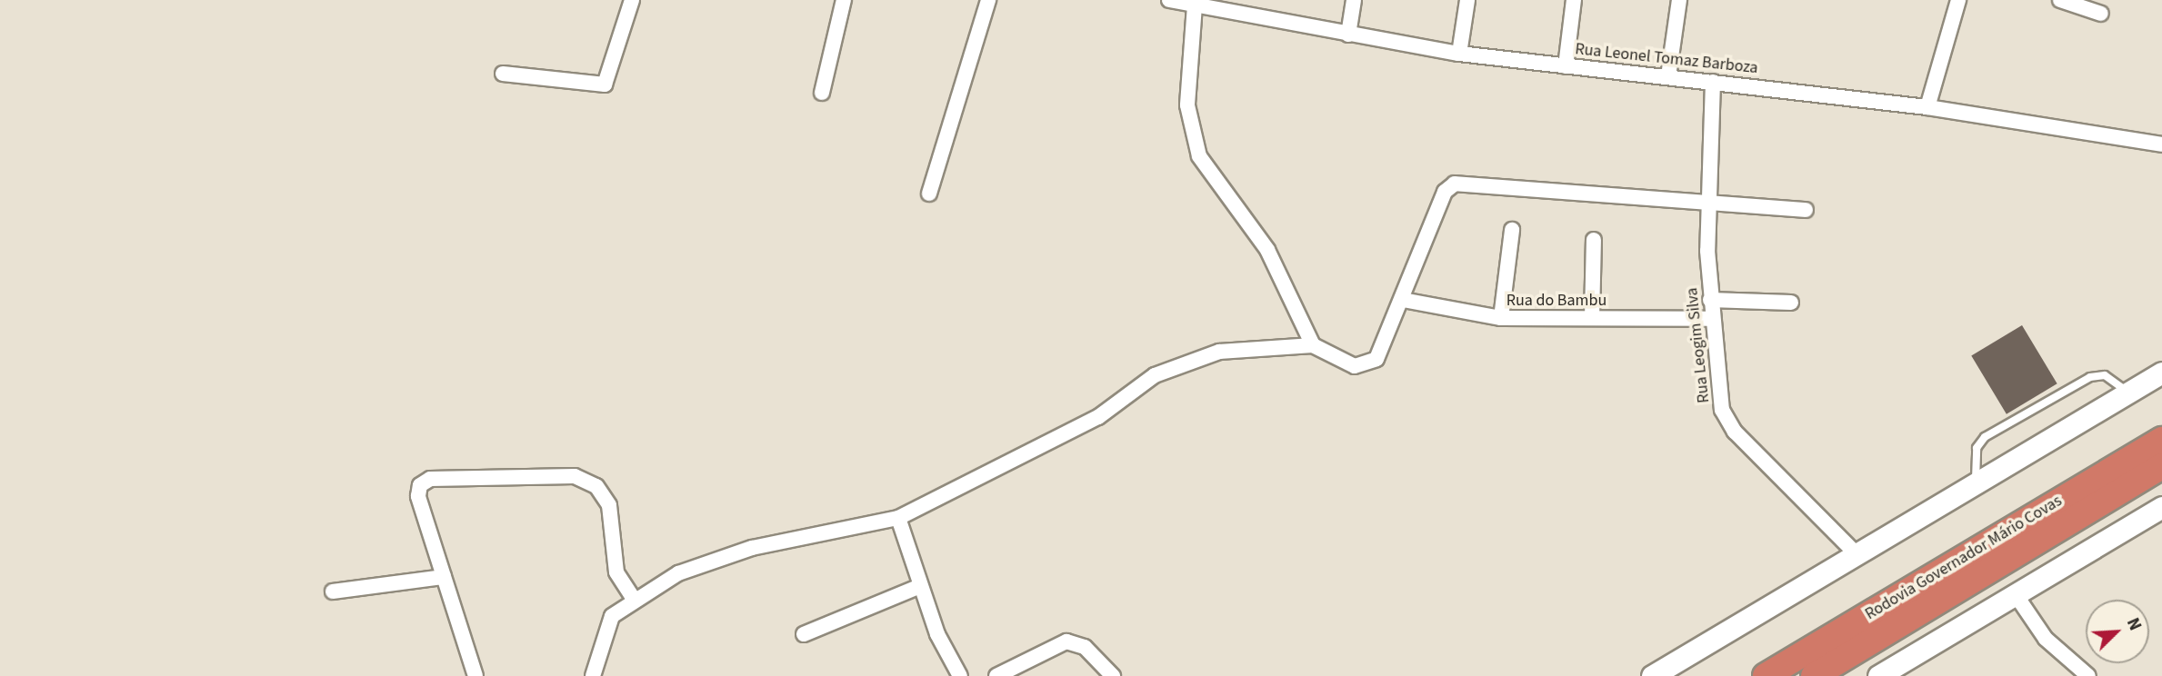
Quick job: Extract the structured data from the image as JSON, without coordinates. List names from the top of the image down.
{
  "streets": {
    "highway": ["Rodovia Governador Mário Covas"],
    "street": ["Rua Leonel Tomaz Barboza", "Rua do Bambu", "Rua Leogim Silva"]
  },
  "crossings": [
    ["Rua Leonel Tomaz Barboza", "Rua Leogim Silva"],
    ["Rua do Bambu", "Rua Leogim Silva"]
  ],
  "north": "top right"
}
